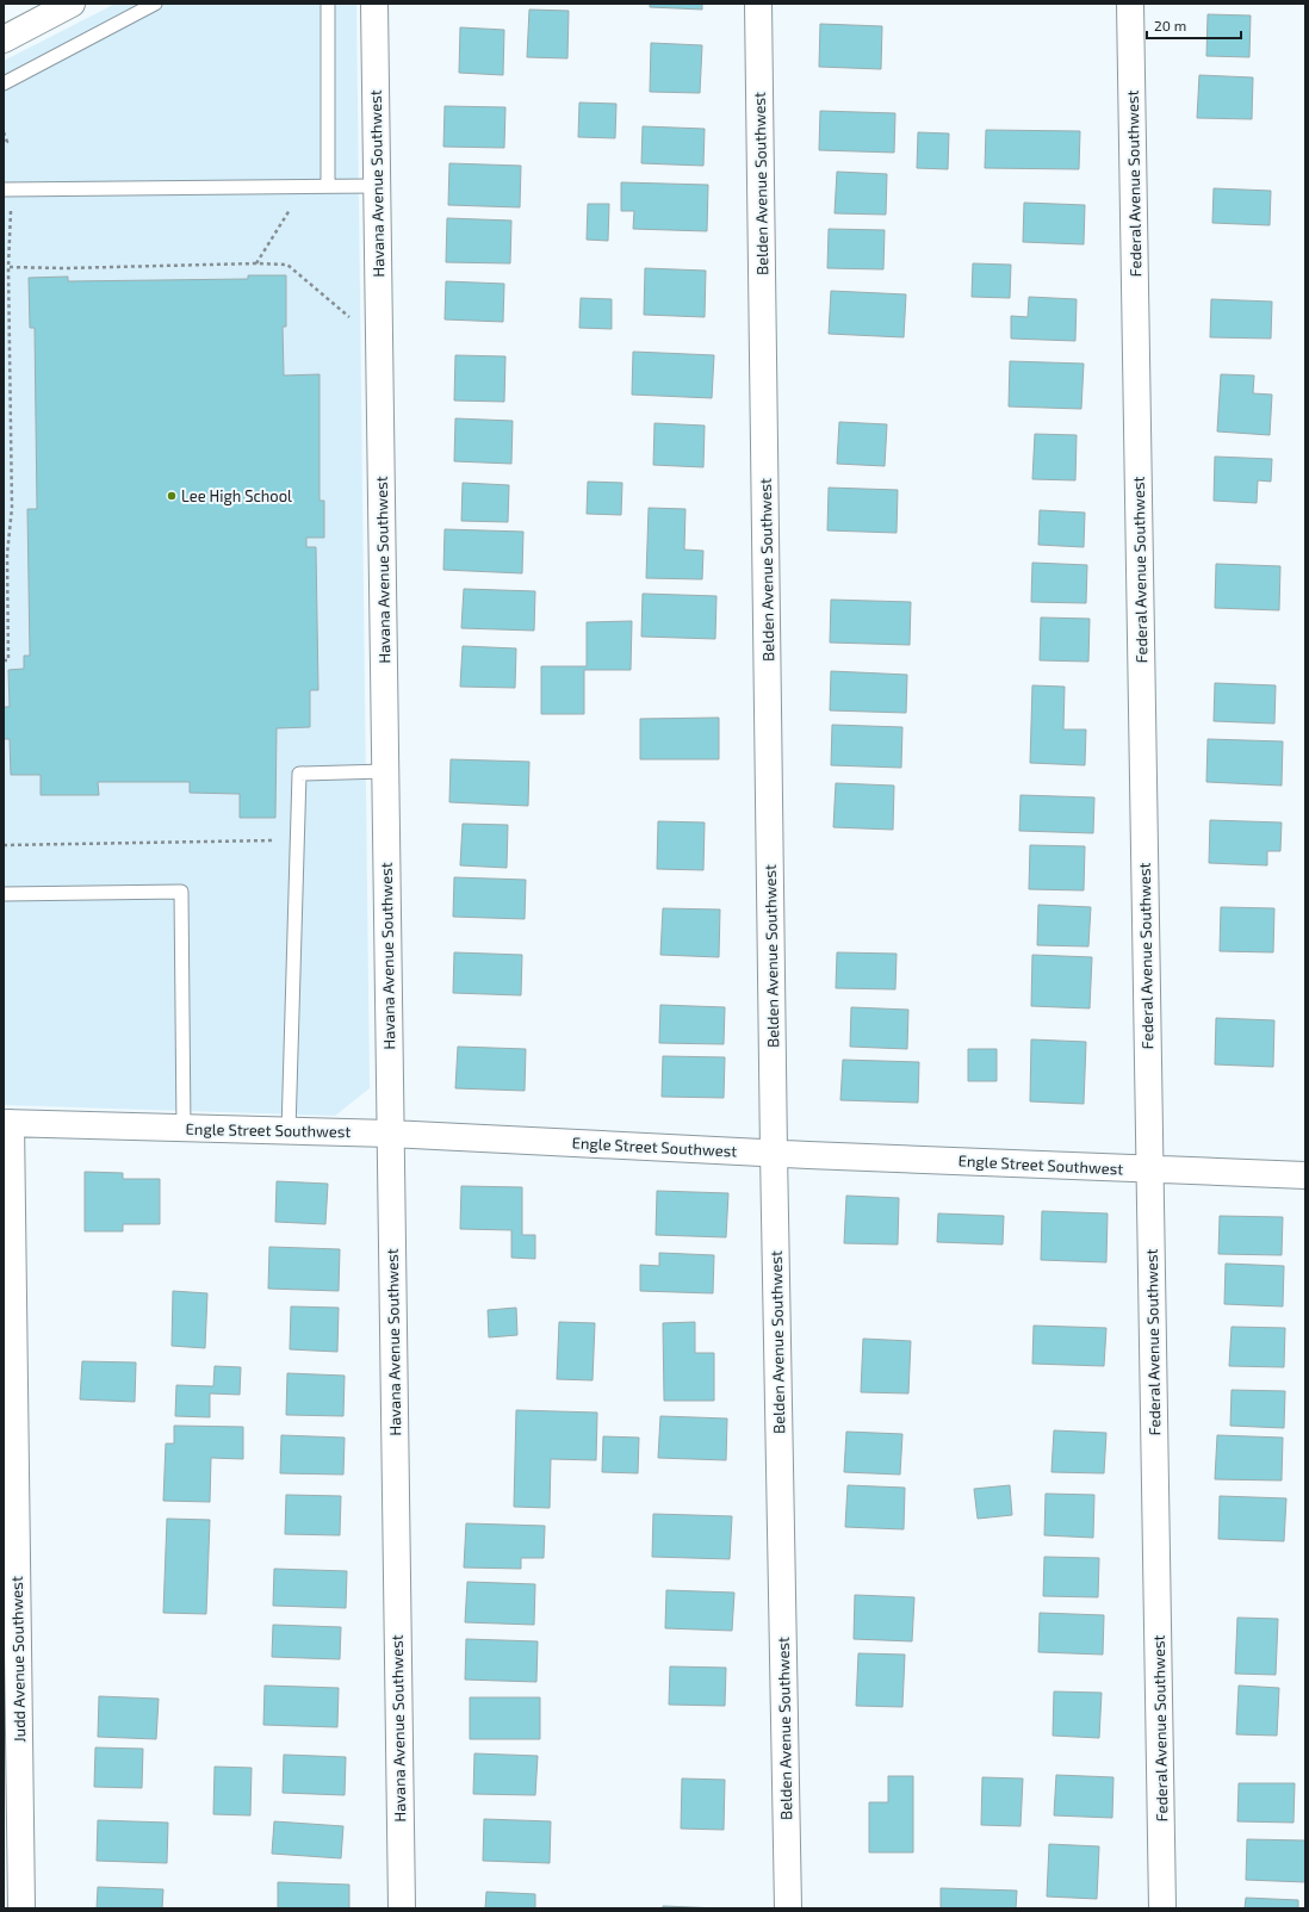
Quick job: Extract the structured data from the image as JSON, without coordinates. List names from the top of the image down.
{
  "streets": {
    "street": [
      "Havana Avenue Southwest",
      "Belden Avenue Southwest",
      "Federal Avenue Southwest",
      "Engle Street Southwest",
      "Judd Avenue Southwest"
    ]
  },
  "crossings": [
    ["Havana Avenue Southwest", "Engle Street Southwest"],
    ["Belden Avenue Southwest", "Engle Street Southwest"],
    ["Federal Avenue Southwest", "Engle Street Southwest"],
    ["Engle Street Southwest", "Judd Avenue Southwest"]
  ],
  "places": ["Lee High School"],
  "scale_bar": "20 m"
}
